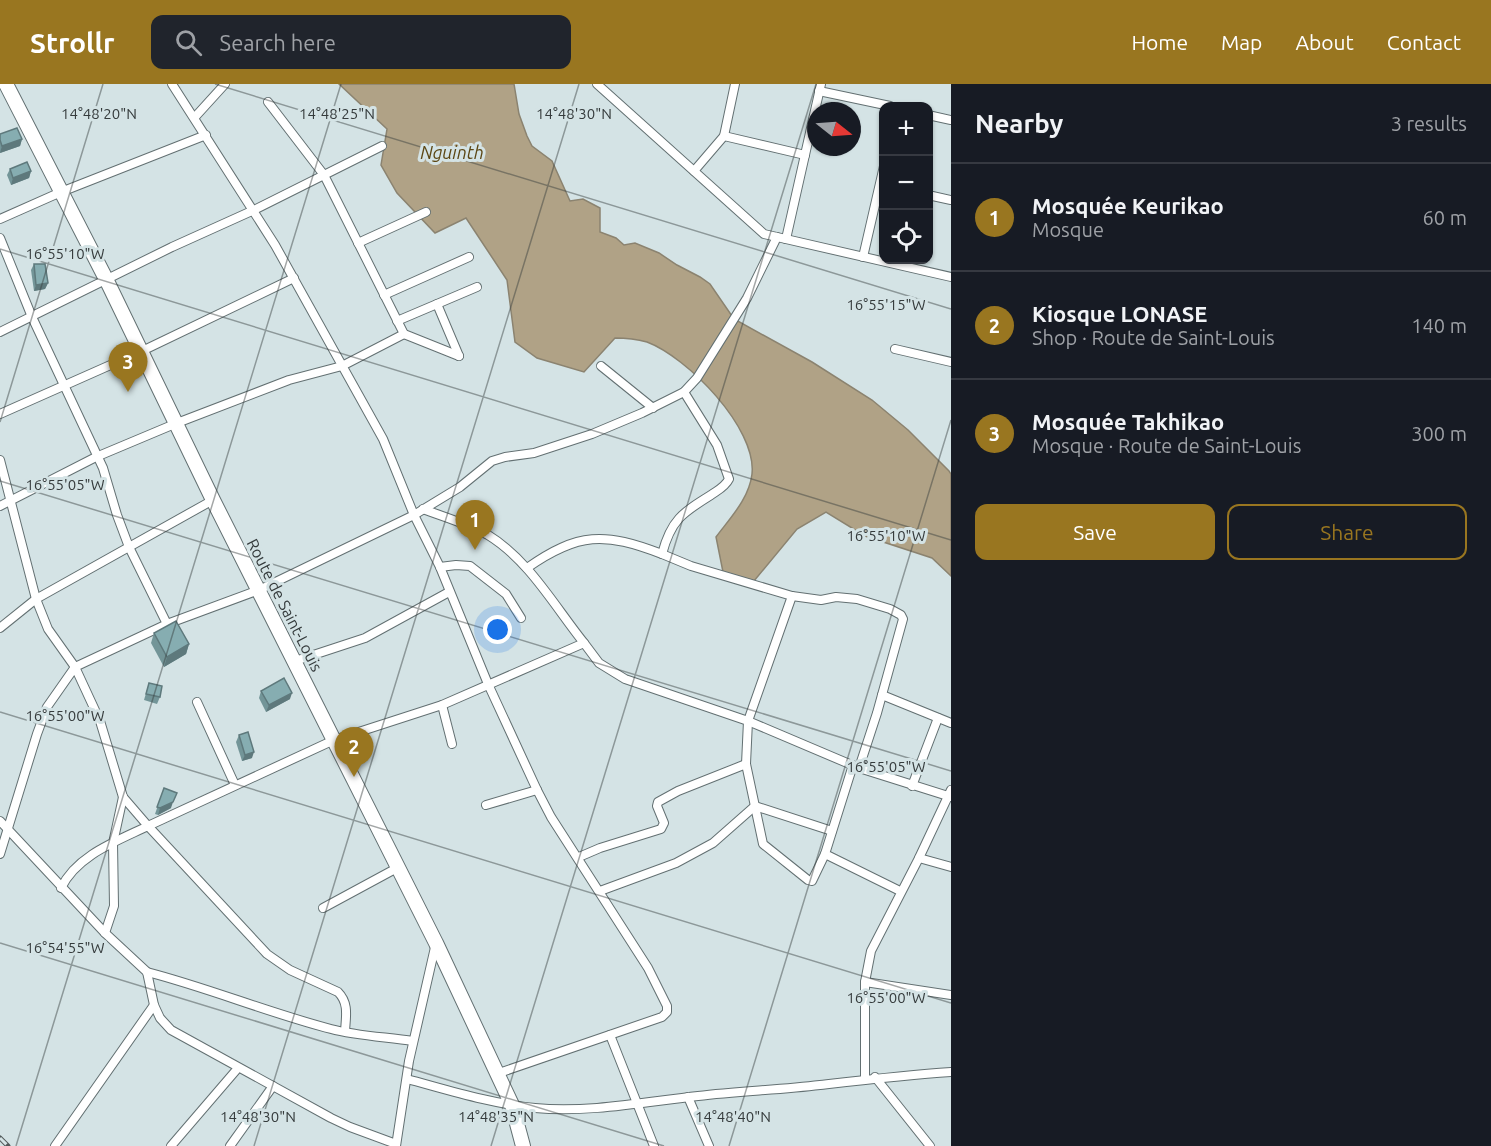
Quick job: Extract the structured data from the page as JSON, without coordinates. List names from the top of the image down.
{
  "streets": {
    "main road": ["Route de Saint-Louis"]
  },
  "water": ["Nguinth"],
  "north": "right",
  "page": {
    "header": "Strollr",
    "search": "Search here",
    "nav": [
      "Home",
      "Map",
      "About",
      "Contact"
    ],
    "heading": ["Nearby", "3 results"],
    "map_buttons": ["+", "−"],
    "list": [
      {
        "mark": "1",
        "name": "Mosquée Keurikao",
        "note": "Mosque",
        "value": "60 m"
      },
      {
        "mark": "2",
        "name": "Kiosque LONASE",
        "note": "Shop · Route de Saint-Louis",
        "value": "140 m"
      },
      {
        "mark": "3",
        "name": "Mosquée Takhikao",
        "note": "Mosque · Route de Saint-Louis",
        "value": "300 m"
      }
    ],
    "pins": ["3", "1", "2"],
    "buttons": ["Save", "Share"]
  },
  "coordinates": [
    "14°48'20\"N",
    "14°48'25\"N",
    "14°48'30\"N",
    "16°55'10\"W",
    "16°55'15\"W",
    "16°55'05\"W",
    "16°55'00\"W",
    "16°54'55\"W",
    "14°48'35\"N",
    "14°48'40\"N"
  ]
}
